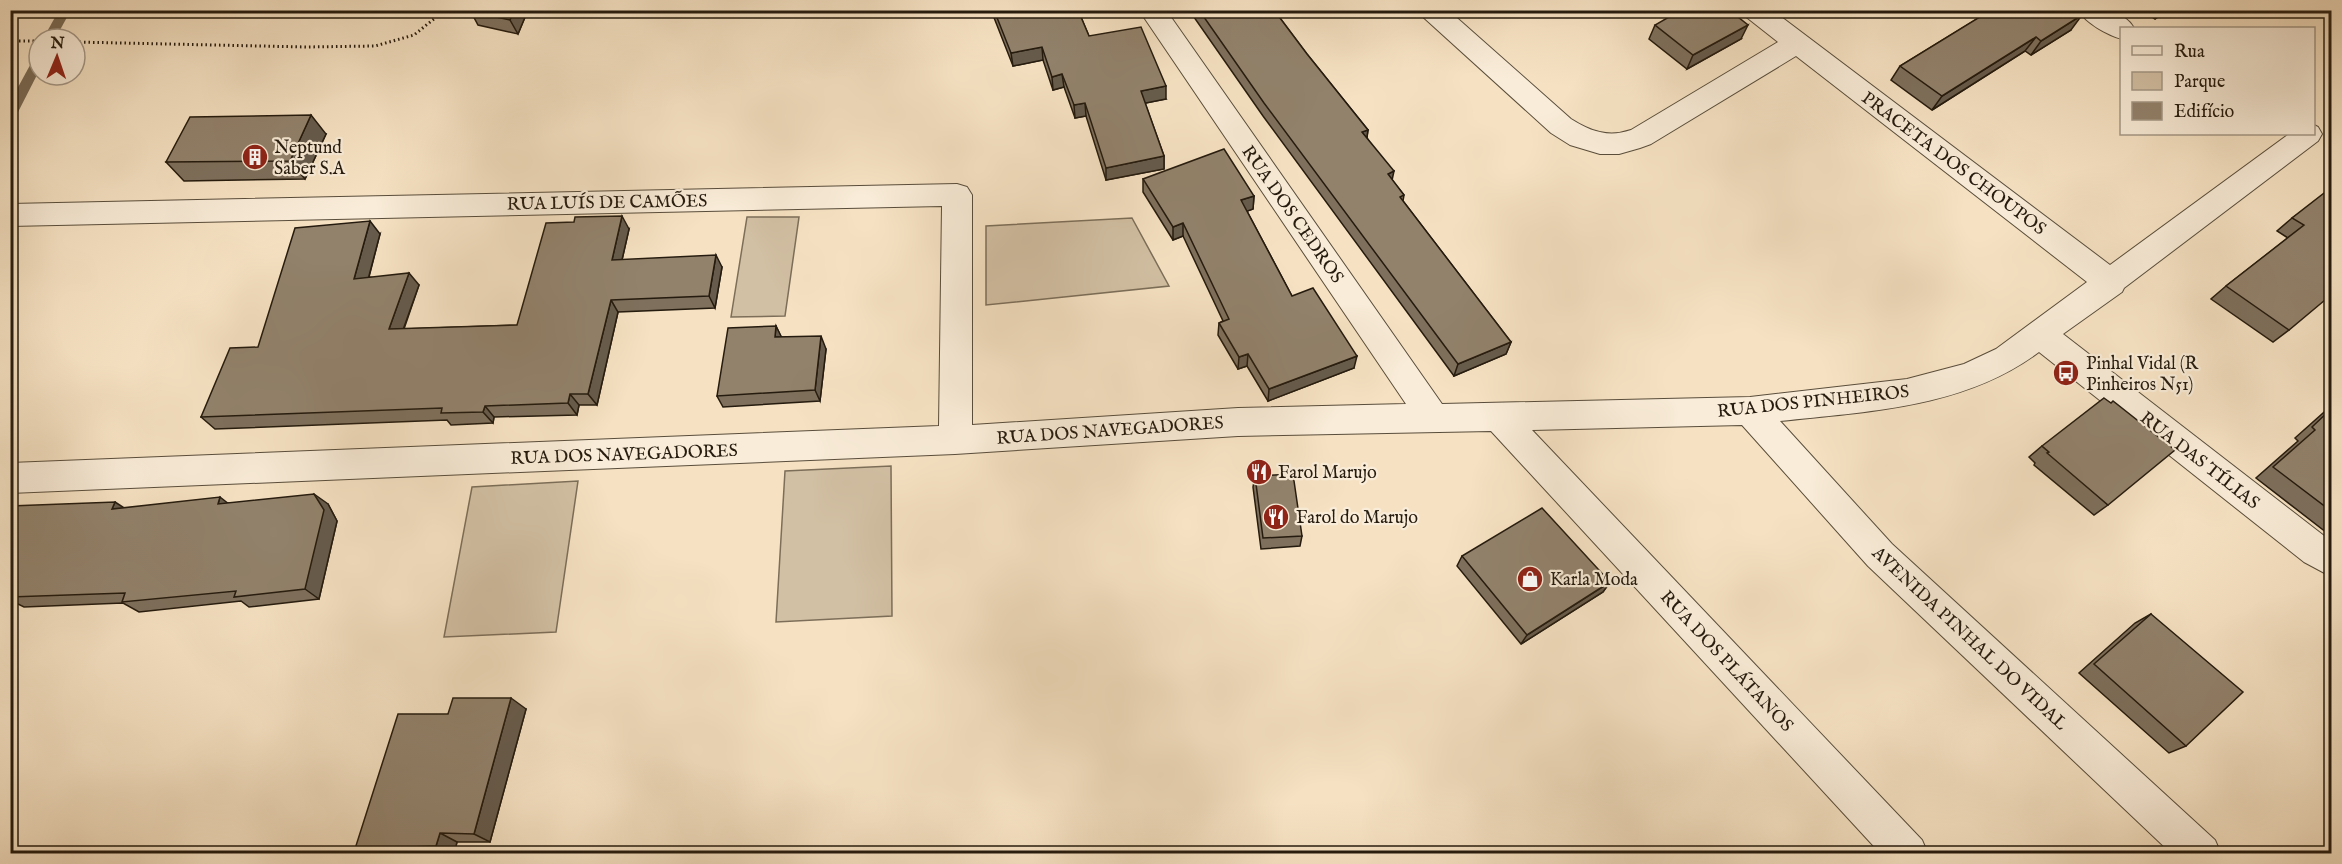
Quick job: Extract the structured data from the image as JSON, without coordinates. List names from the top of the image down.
{
  "streets": {
    "street": [
      "PRACETA DOS CHOUPOS",
      "RUA LUÍS DE CAMÕES",
      "RUA DOS CEDROS",
      "RUA DOS PINHEIROS",
      "RUA DOS NAVEGADORES",
      "RUA DAS TÍLIAS",
      "AVENIDA PINHAL DO VIDAL",
      "RUA DOS PLÁTANOS"
    ]
  },
  "crossings": [
    ["PRACETA DOS CHOUPOS", "RUA DOS PINHEIROS"],
    ["RUA LUÍS DE CAMÕES", "RUA DOS NAVEGADORES"],
    ["RUA DOS CEDROS", "RUA DOS PINHEIROS"],
    ["RUA DOS PINHEIROS", "RUA DOS NAVEGADORES"],
    ["RUA DOS PINHEIROS", "RUA DAS TÍLIAS"],
    ["RUA DOS PINHEIROS", "AVENIDA PINHAL DO VIDAL"],
    ["RUA DOS PINHEIROS", "RUA DOS PLÁTANOS"]
  ],
  "places": {
    "building": ["Neptund Saber S.A"],
    "bus stop": ["Pinhal Vidal (R Pinheiros N51)"],
    "restaurant": ["Farol Marujo", "Farol do Marujo"],
    "shop": ["Karla Moda"]
  },
  "legend": ["Rua", "Parque", "Edifício"],
  "north": "top"
}
